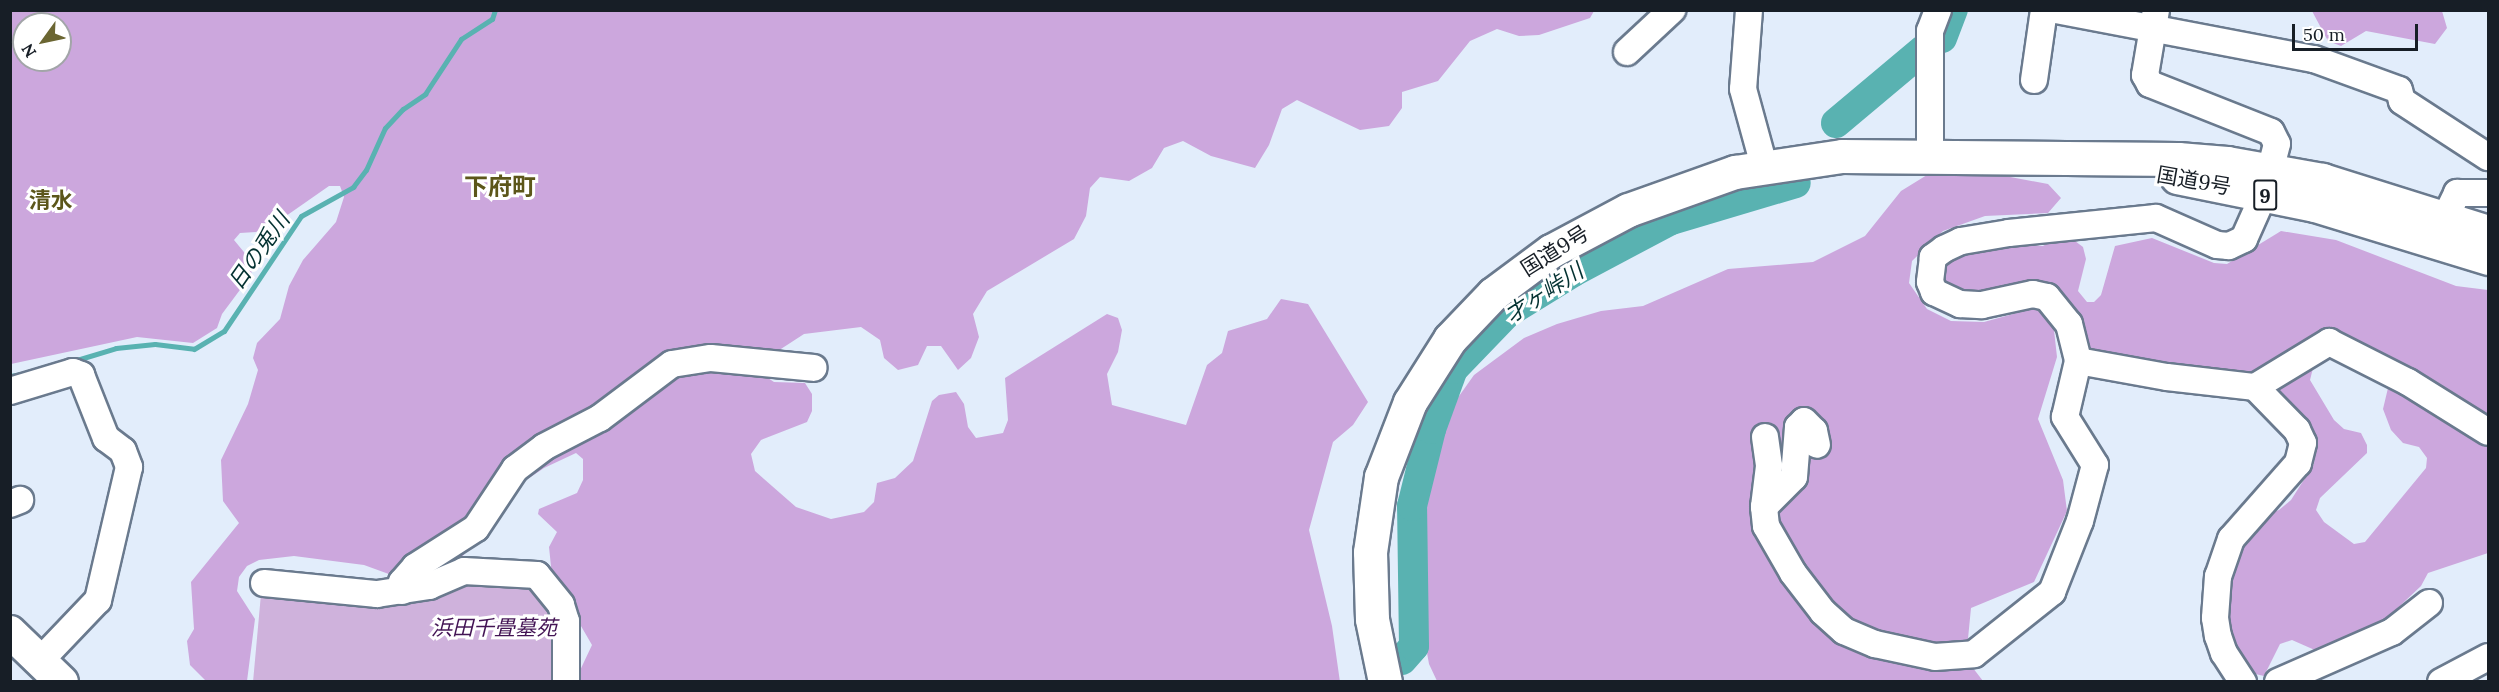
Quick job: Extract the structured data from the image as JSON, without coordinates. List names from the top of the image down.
{
  "streets": {
    "highway": ["国道9号", "9"]
  },
  "districts": ["下府町", "清水"],
  "water": ["日の兎川", "才ヶ峠川"],
  "parks": ["浜田千畳墓苑"],
  "scale_bar": "50 m",
  "north": "bottom left"
}
